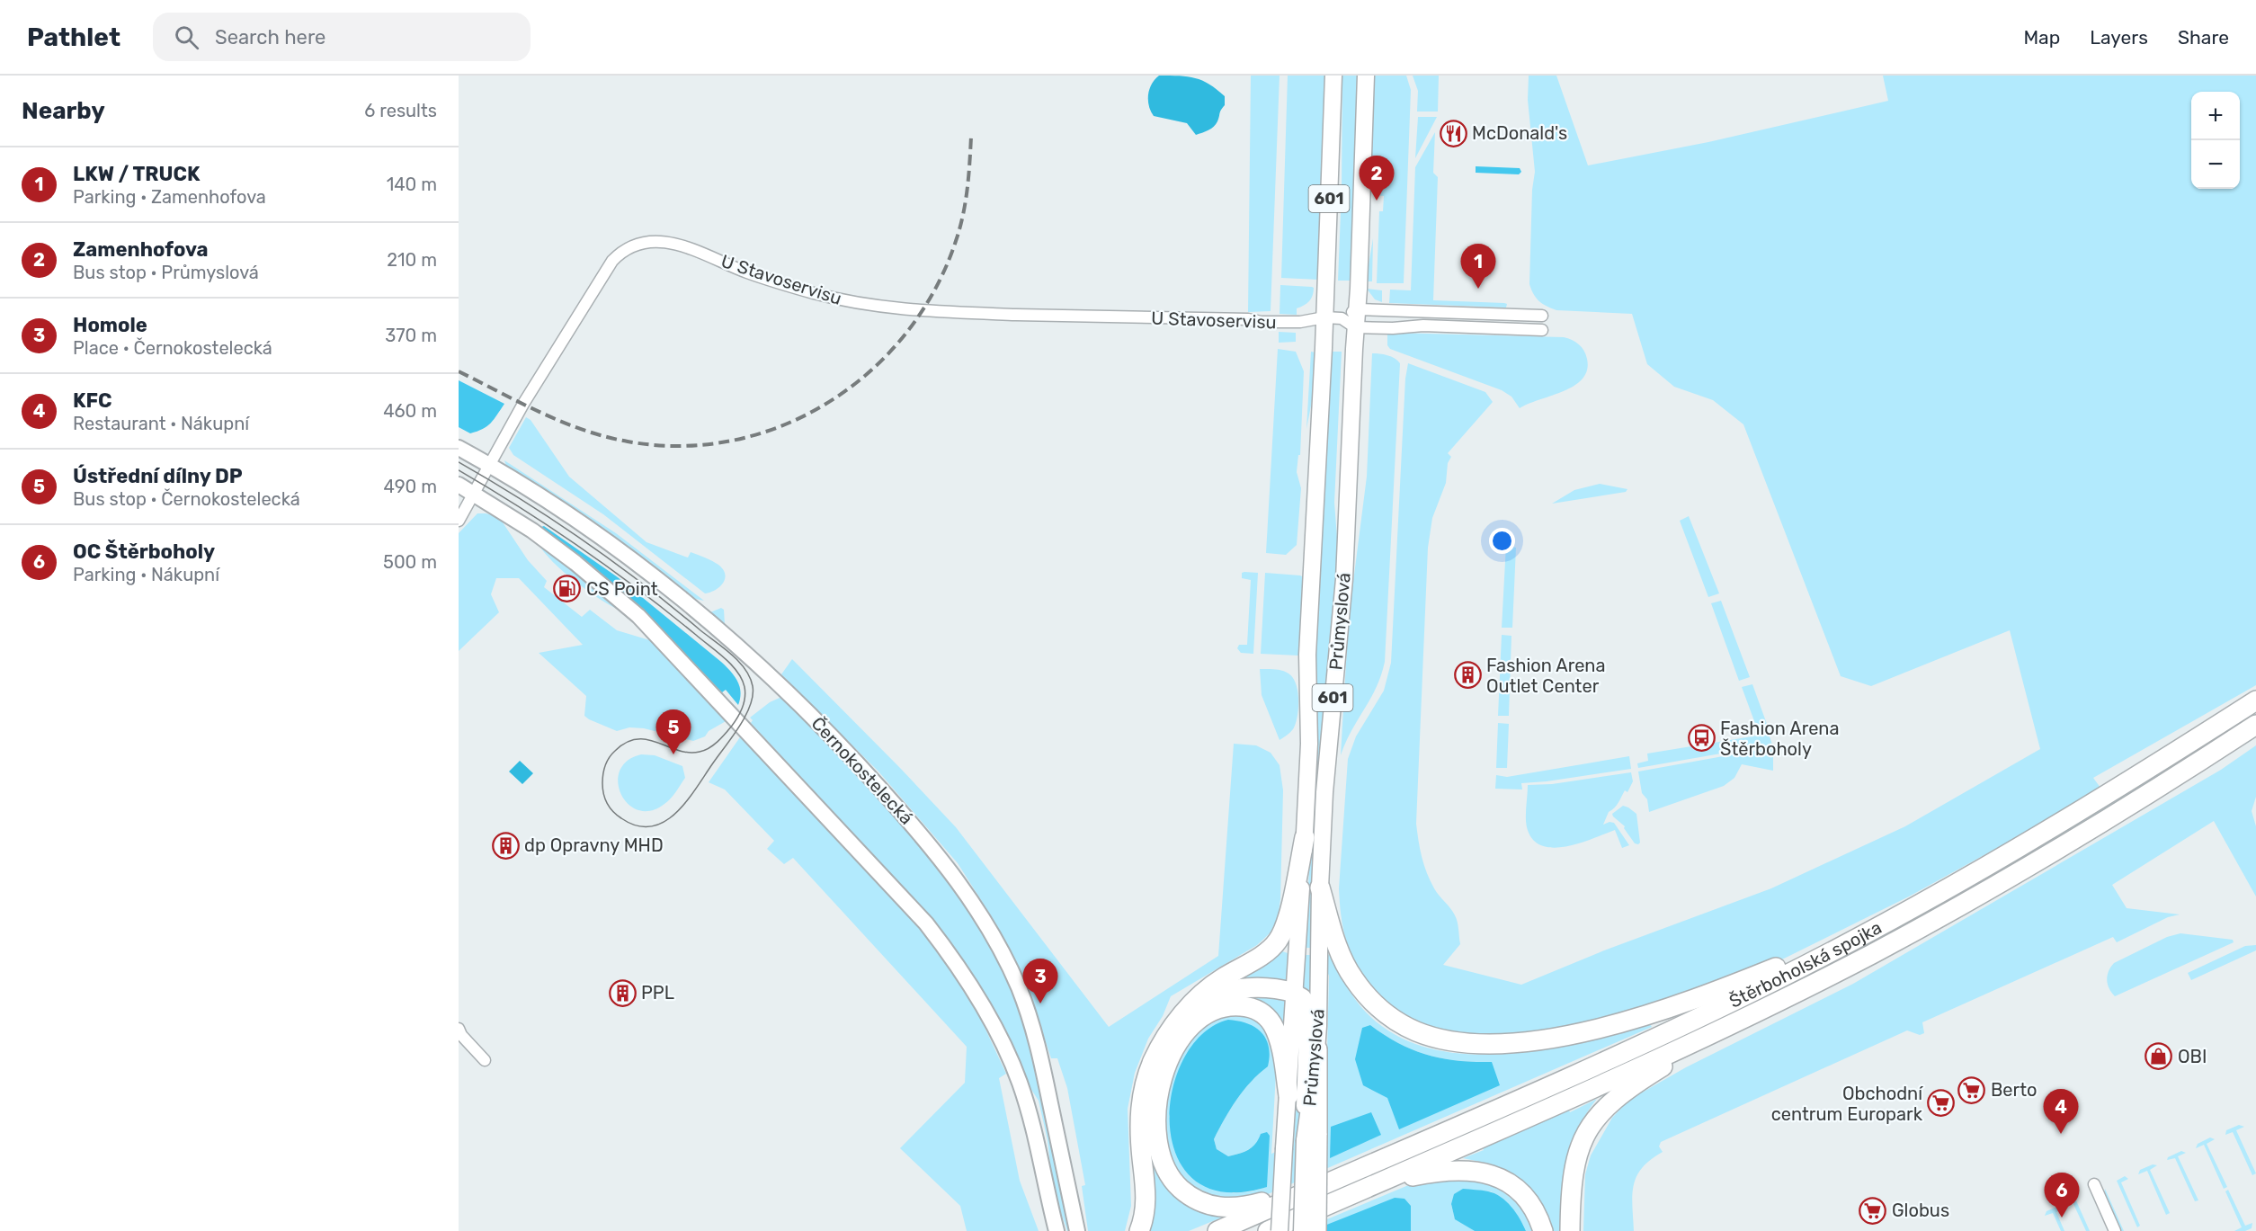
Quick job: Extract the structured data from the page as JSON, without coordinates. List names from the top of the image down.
{
  "streets": {
    "highway": ["Štěrboholská spojka"],
    "main road": ["601", "Průmyslová", "Černokostelecká"],
    "street": ["U Stavoservisu"]
  },
  "crossings": [
    ["U Stavoservisu", "Průmyslová"],
    ["U Stavoservisu", "Černokostelecká"]
  ],
  "places": {
    "restaurant": ["McDonald's"],
    "fuel station": ["CS Point"],
    "building": ["Fashion Arena Outlet Center", "dp Opravny MHD", "PPL"],
    "bus stop": ["Fashion Arena Štěrboholy"],
    "shop": ["OBI"],
    "supermarket": ["Berto", "Obchodní centrum Europark", "Globus"]
  },
  "page": {
    "header": "Pathlet",
    "search": "Search here",
    "nav": ["Map", "Layers", "Share"],
    "heading": ["Nearby", "6 results"],
    "map_buttons": ["+", "−"],
    "list": [
      {
        "mark": "1",
        "name": "LKW / TRUCK",
        "note": "Parking · Zamenhofova",
        "value": "140 m"
      },
      {
        "mark": "2",
        "name": "Zamenhofova",
        "note": "Bus stop · Průmyslová",
        "value": "210 m"
      },
      {
        "mark": "3",
        "name": "Homole",
        "note": "Place · Černokostelecká",
        "value": "370 m"
      },
      {
        "mark": "4",
        "name": "KFC",
        "note": "Restaurant · Nákupní",
        "value": "460 m"
      },
      {
        "mark": "5",
        "name": "Ústřední dílny DP",
        "note": "Bus stop · Černokostelecká",
        "value": "490 m"
      },
      {
        "mark": "6",
        "name": "OC Štěrboholy",
        "note": "Parking · Nákupní",
        "value": "500 m"
      }
    ],
    "pins": [
      "2",
      "1",
      "5",
      "3",
      "4",
      "6"
    ]
  }
}
